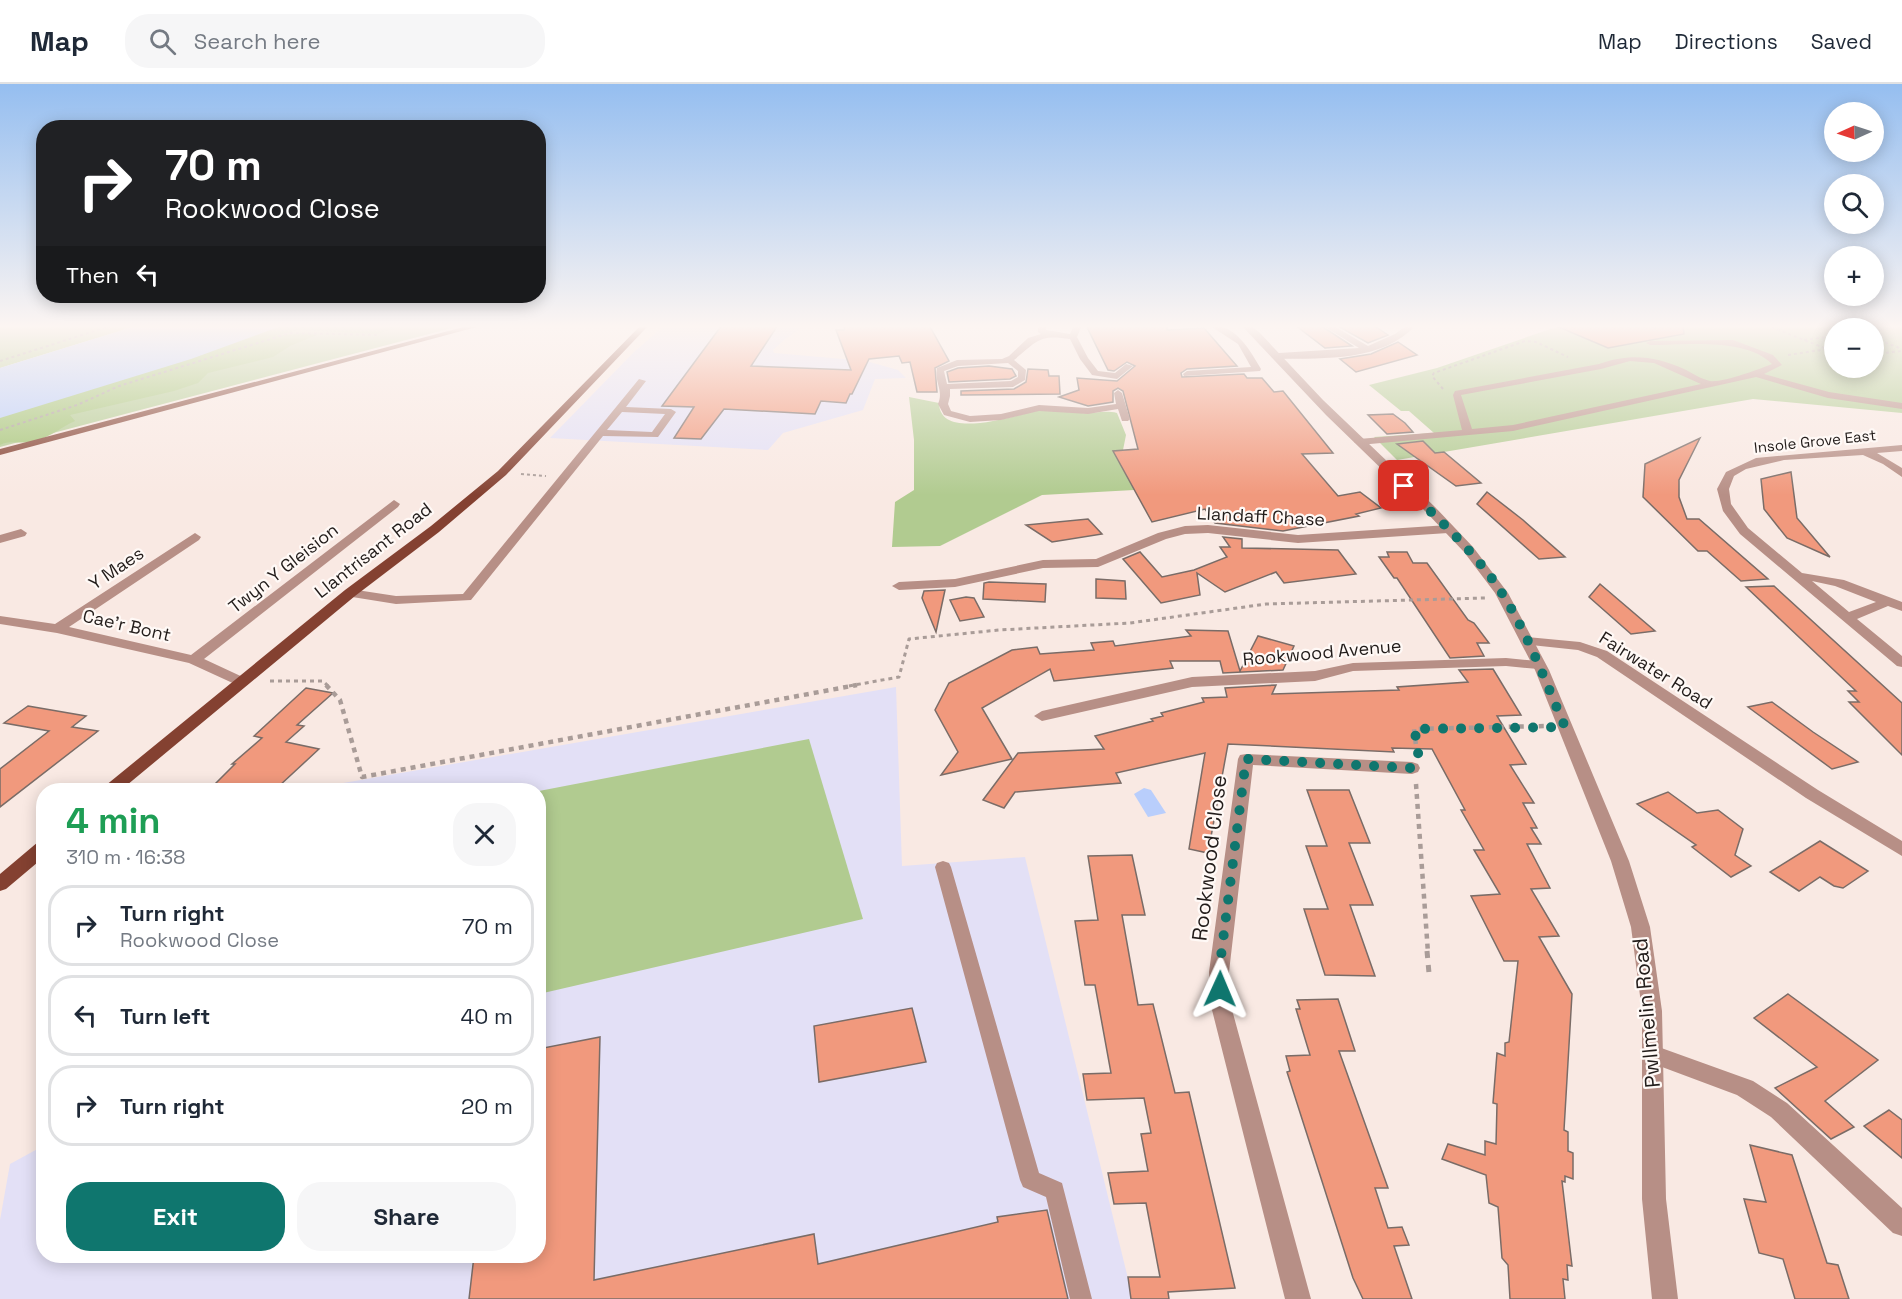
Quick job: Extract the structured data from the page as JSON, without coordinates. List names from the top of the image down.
{
  "streets": {
    "main road": ["Llantrisant Road"],
    "street": [
      "Insole Grove East",
      "Llandaff Chase",
      "Y Maes",
      "Twyn Y Gleision",
      "Cae'r Bont",
      "Rookwood Avenue",
      "Fairwater Road",
      "Rookwood Close",
      "Pwllmelin Road"
    ]
  },
  "crossings": [
    ["Llantrisant Road", "Cae'r Bont"],
    ["Y Maes", "Cae'r Bont"],
    ["Twyn Y Gleision", "Cae'r Bont"],
    ["Rookwood Avenue", "Pwllmelin Road"],
    ["Fairwater Road", "Pwllmelin Road"]
  ],
  "north": "left",
  "page": {
    "header": "Map",
    "search": "Search here",
    "nav": ["Map", "Directions", "Saved"],
    "map_buttons": ["+", "−"],
    "turn": ["70 m", "Rookwood Close"],
    "then": "Then",
    "heading": ["4 min", "310 m · 16:38"],
    "list": [
      {
        "name": "Turn right",
        "note": "Rookwood Close",
        "value": "70 m"
      },
      {
        "name": "Turn left",
        "value": "40 m"
      },
      {
        "name": "Turn right",
        "value": "20 m"
      }
    ],
    "buttons": ["Exit", "Share"]
  }
}
